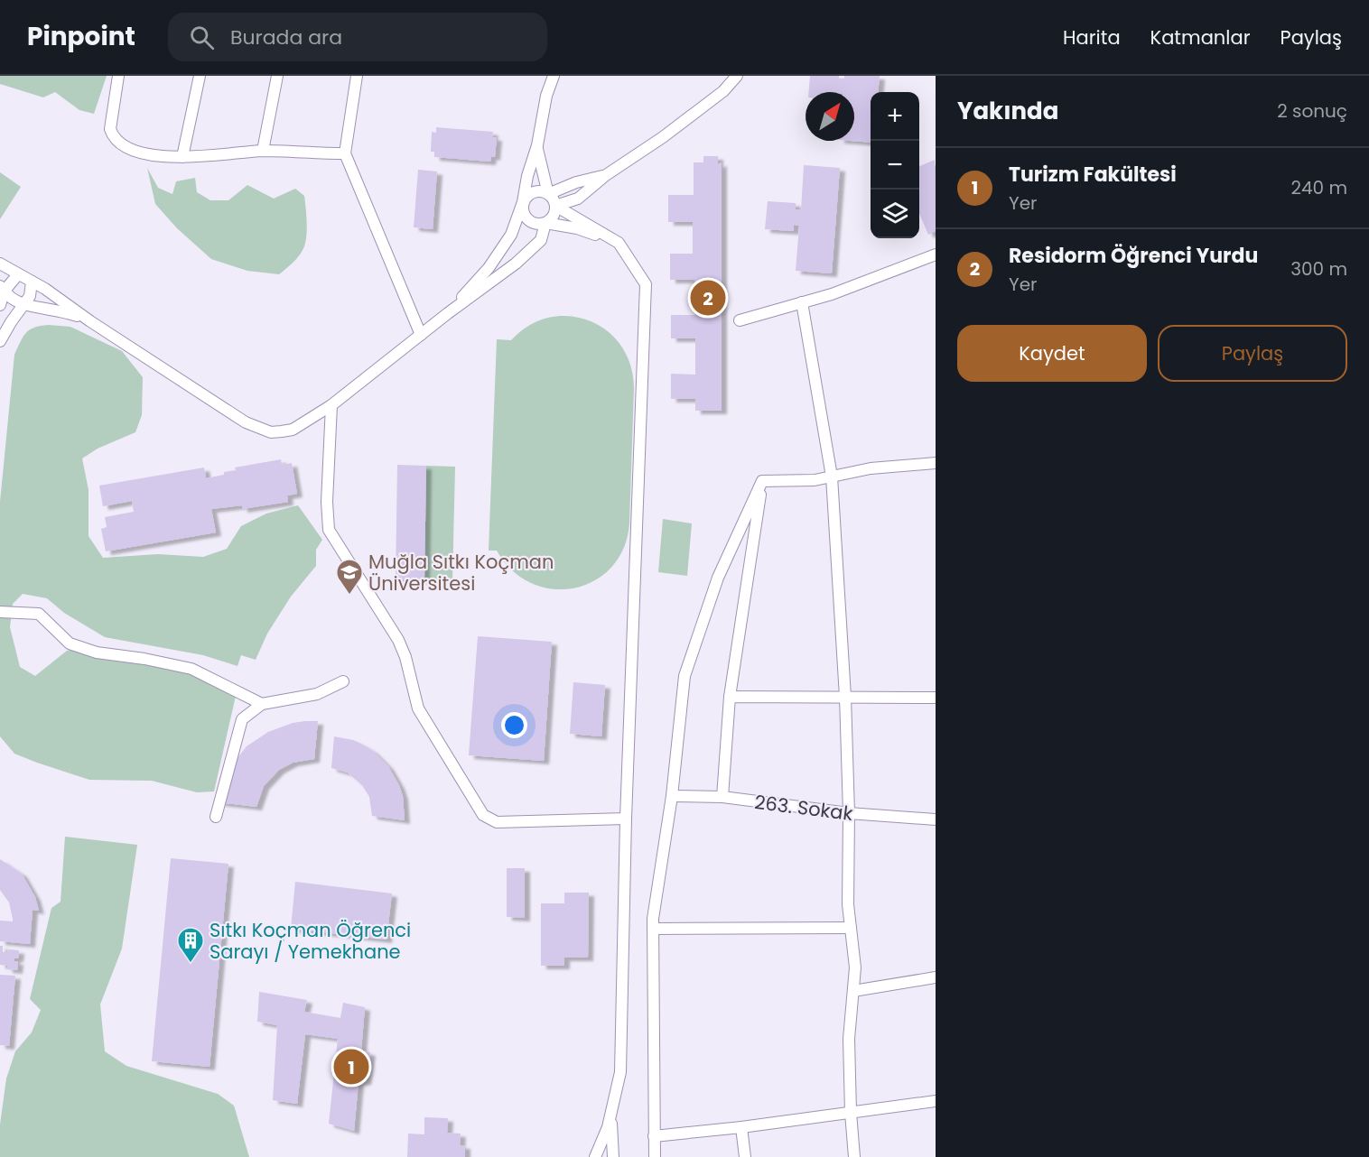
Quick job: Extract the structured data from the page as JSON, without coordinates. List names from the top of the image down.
{
  "streets": {
    "street": ["263. Sokak"]
  },
  "places": {
    "school or university": ["Muğla Sıtkı Koçman Üniversitesi"],
    "building": ["Sıtkı Koçman Öğrenci Sarayı / Yemekhane"]
  },
  "north": "top right",
  "page": {
    "header": "Pinpoint",
    "search": "Burada ara",
    "nav": ["Harita", "Katmanlar", "Paylaş"],
    "heading": ["Yakında", "2 sonuç"],
    "map_buttons": ["+", "−"],
    "list": [
      {
        "mark": "1",
        "name": "Turizm Fakültesi",
        "note": "Yer",
        "value": "240 m"
      },
      {
        "mark": "2",
        "name": "Residorm Öğrenci Yurdu",
        "note": "Yer",
        "value": "300 m"
      }
    ],
    "pins": ["2", "1"],
    "buttons": ["Kaydet", "Paylaş"]
  }
}
